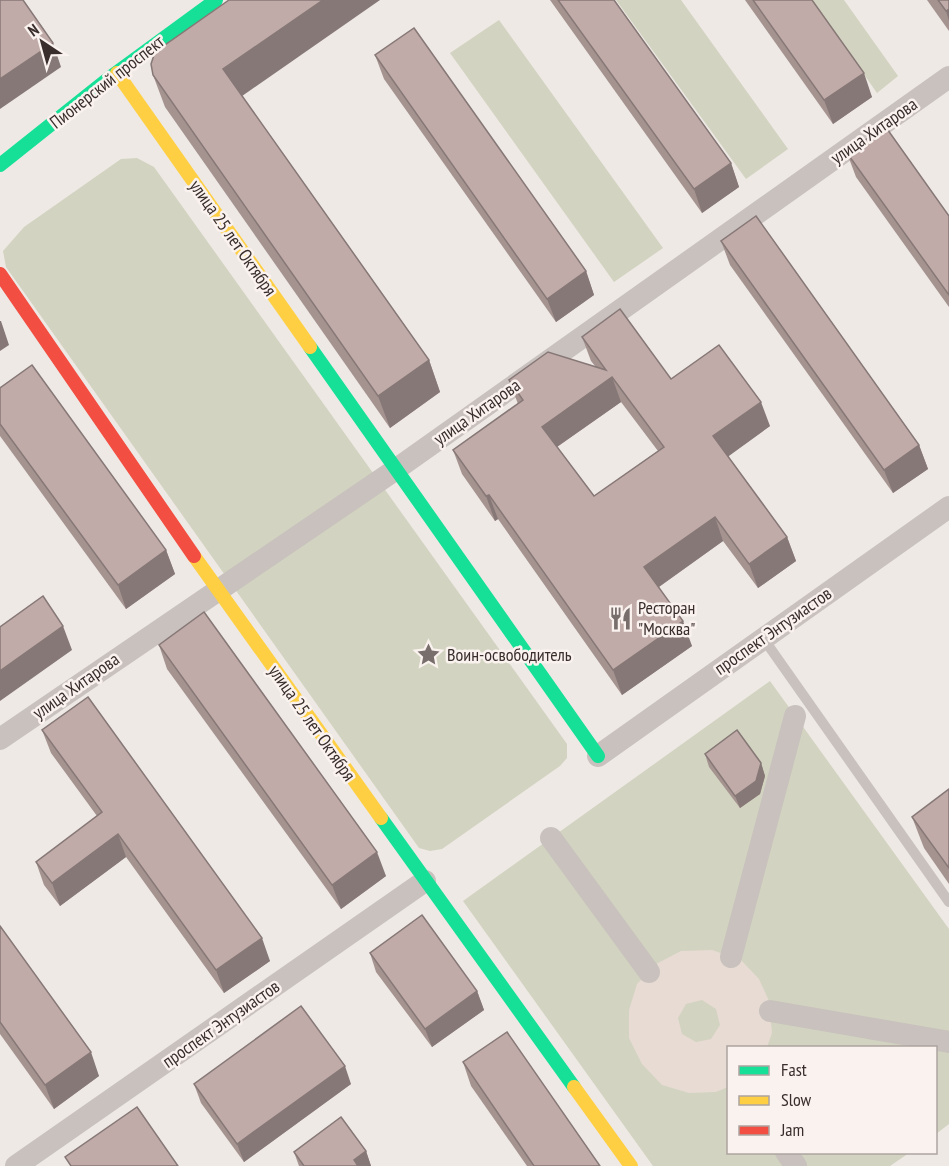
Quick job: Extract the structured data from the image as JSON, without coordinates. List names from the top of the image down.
{
  "streets": {
    "street": [
      "Пионерский проспект",
      "улица Хитарова",
      "улица 25 лет Октября",
      "проспект Энтузиастов"
    ]
  },
  "crossings": [
    ["Пионерский проспект", "улица 25 лет Октября"],
    ["улица Хитарова", "улица 25 лет Октября"],
    ["улица 25 лет Октября", "проспект Энтузиастов"]
  ],
  "places": {
    "restaurant": ["Ресторан \"Москва\""],
    "place": ["Воин-освободитель"]
  },
  "legend": ["Fast", "Slow", "Jam"],
  "north": "top left"
}
